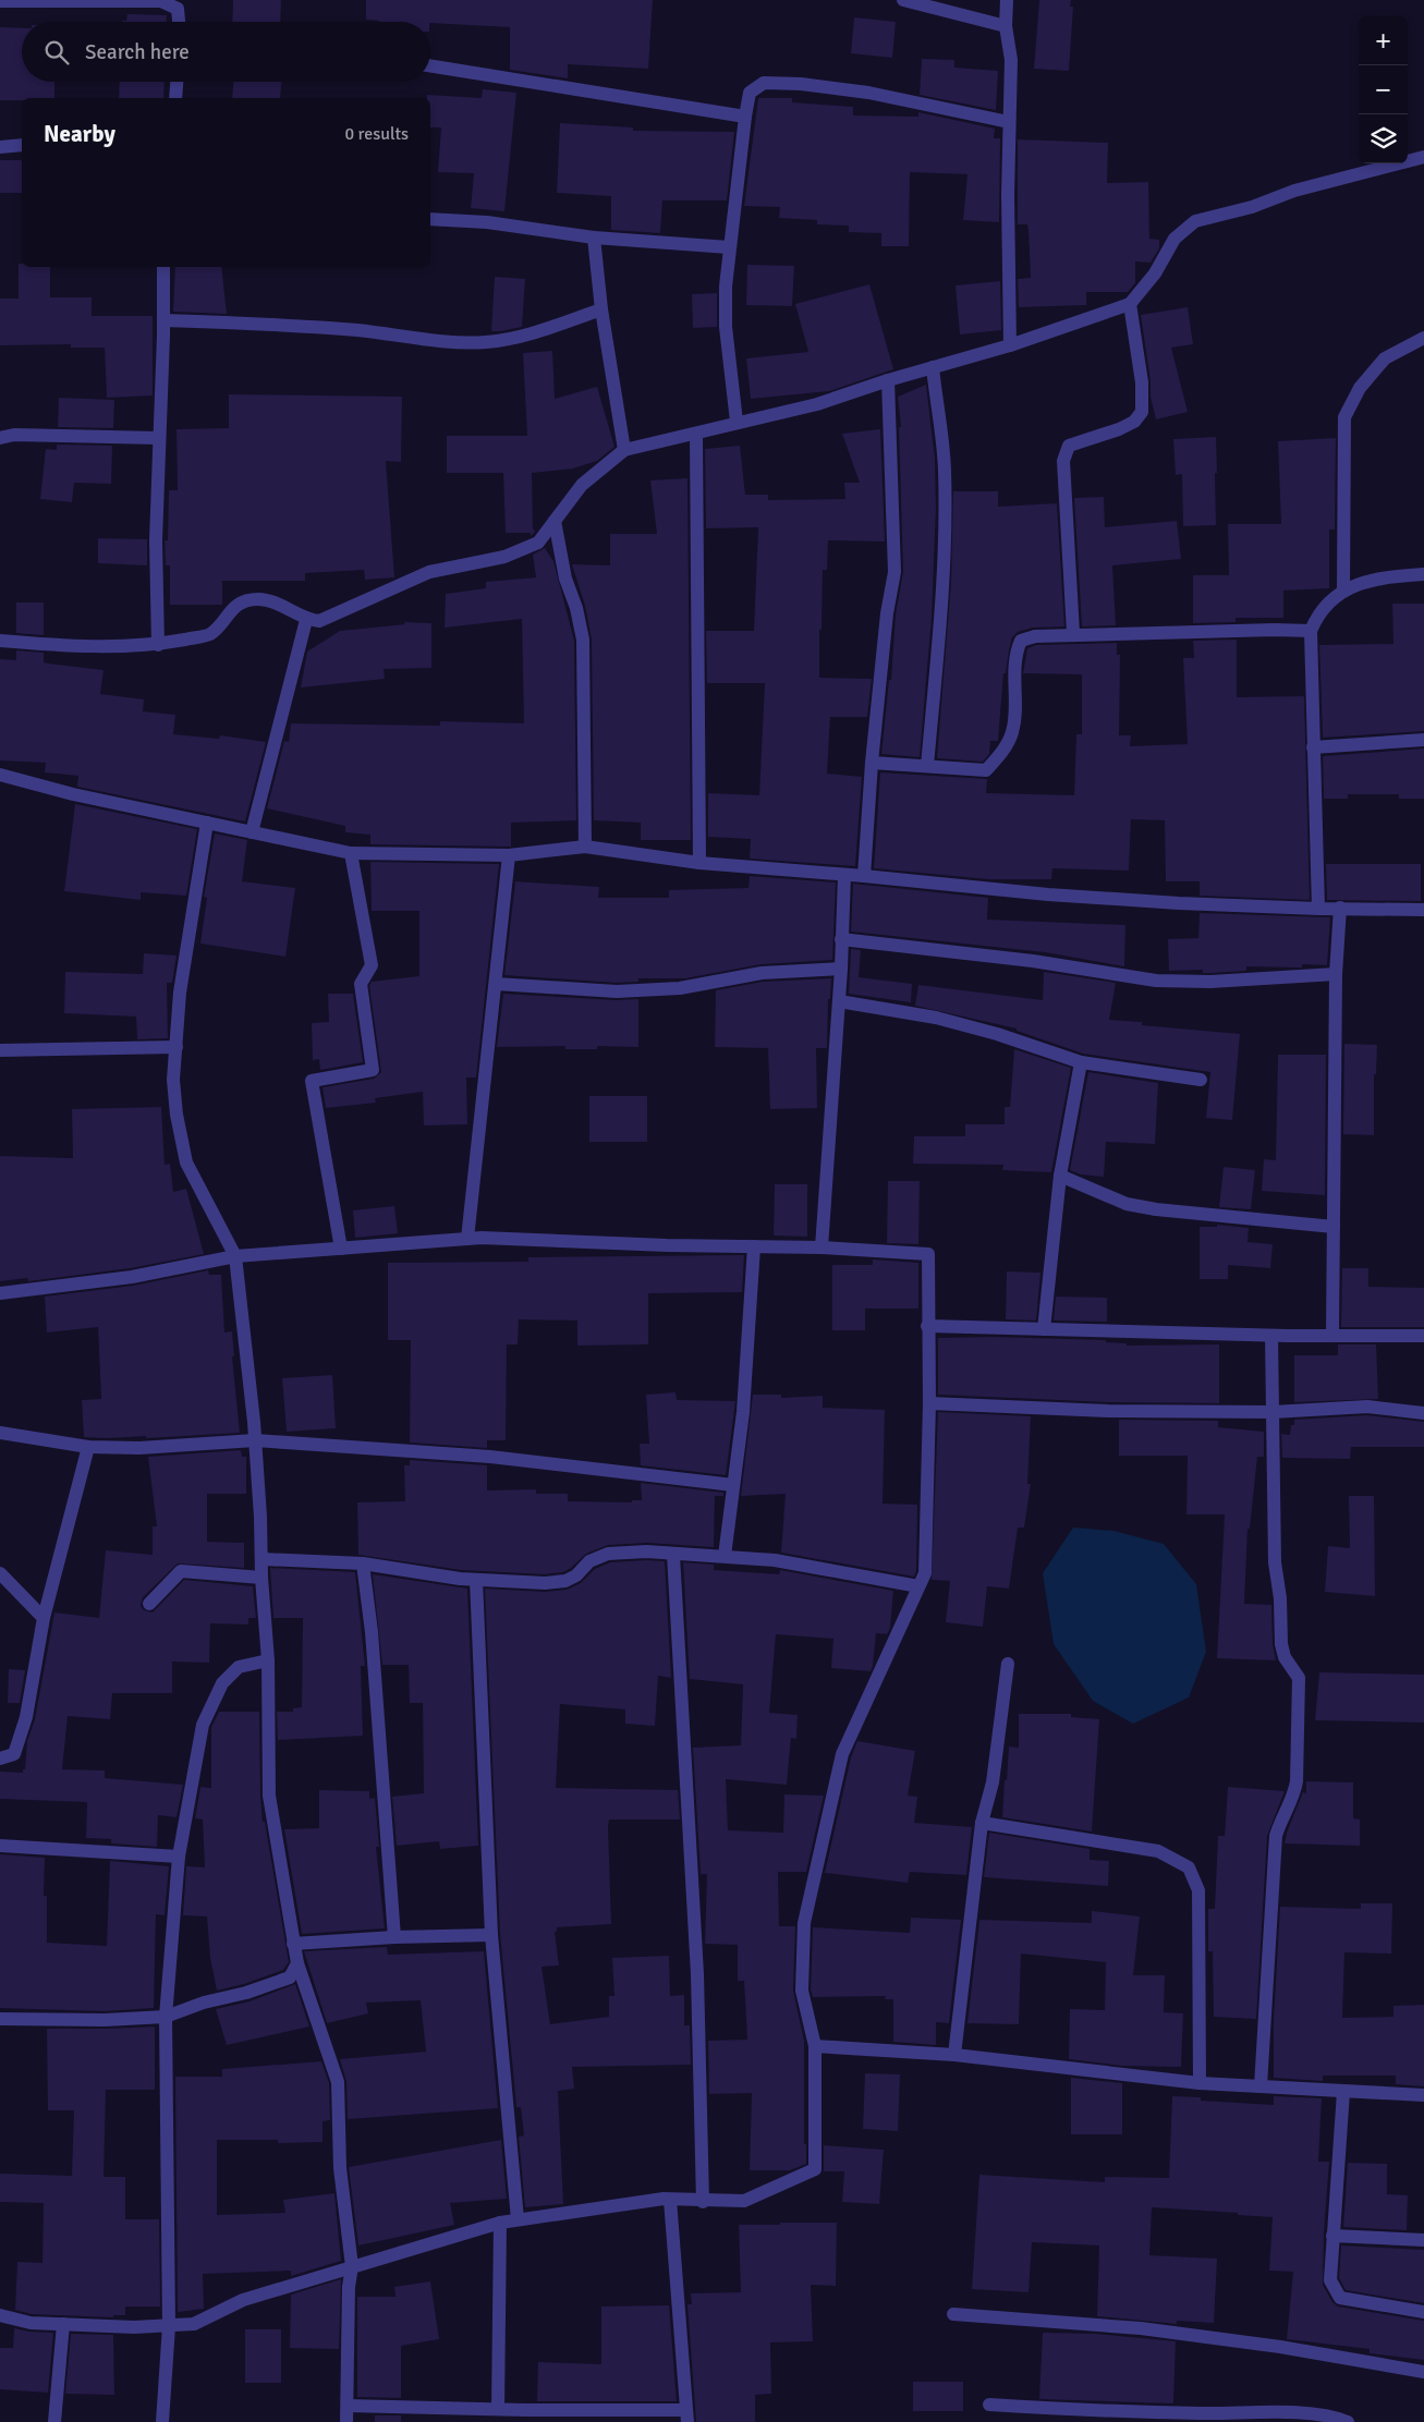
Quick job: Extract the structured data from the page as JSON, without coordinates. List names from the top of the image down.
{
  "page": {
    "map_buttons": ["+", "−"],
    "search": "Search here",
    "heading": ["Nearby", "0 results"]
  }
}
